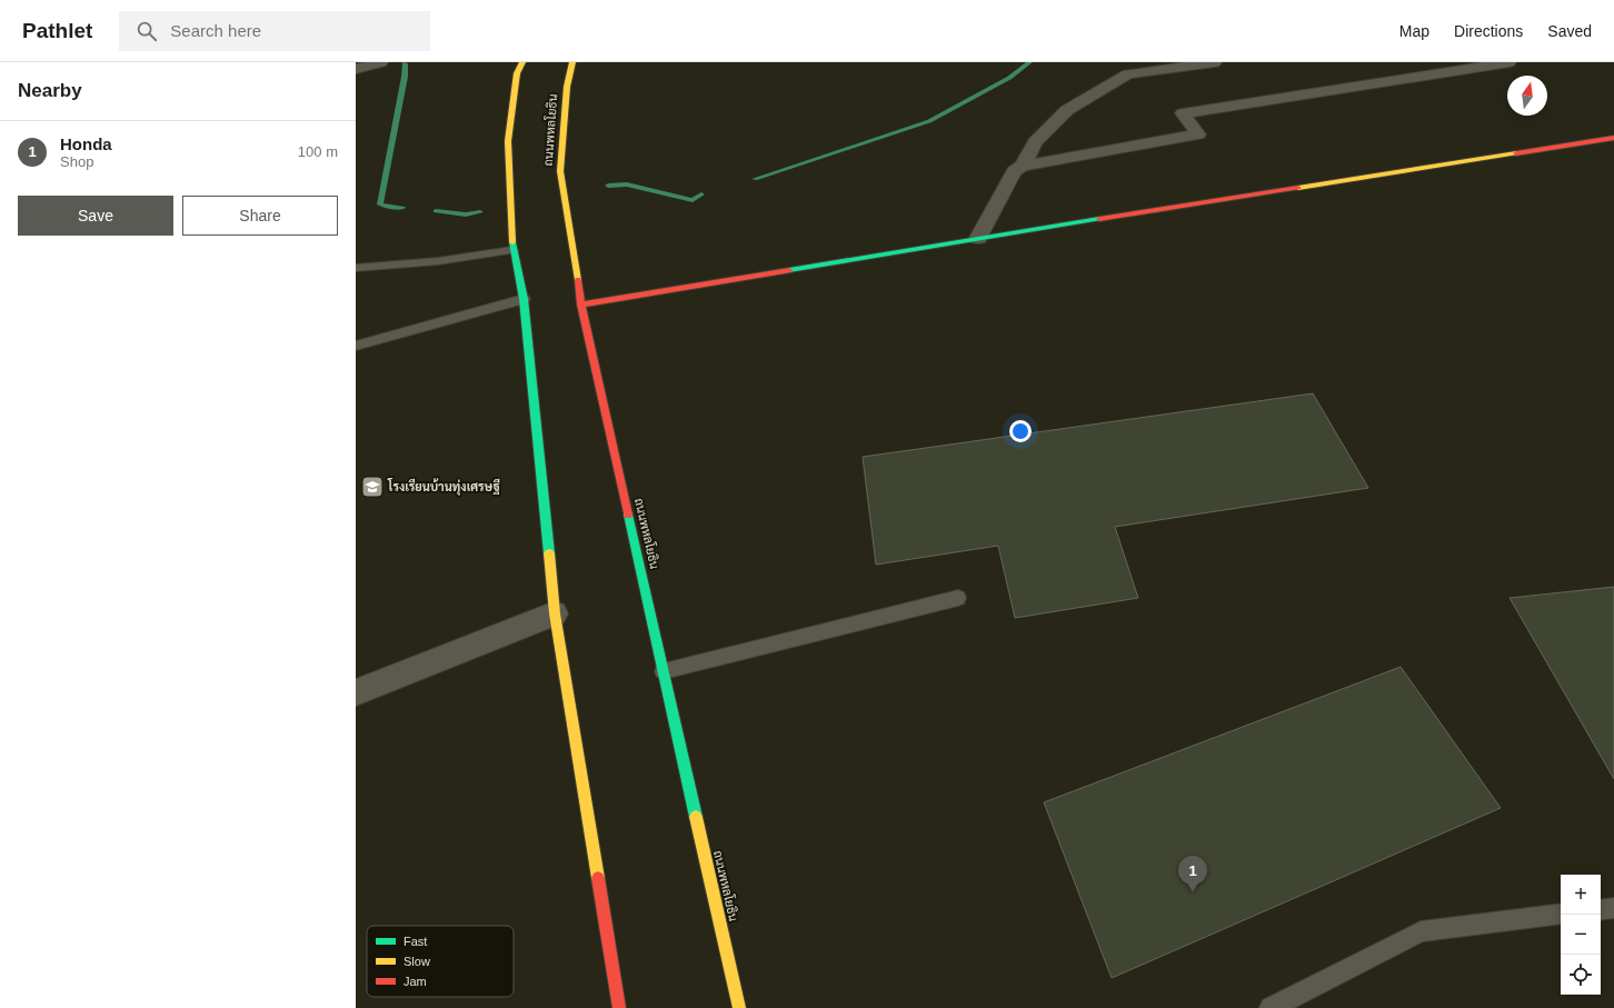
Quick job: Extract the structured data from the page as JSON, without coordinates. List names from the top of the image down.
{
  "streets": {
    "main road": ["ถนนพหลโยธิน"]
  },
  "places": {
    "school or university": ["โรงเรียนบ้านทุ่งเศรษฐี"]
  },
  "legend": ["Fast", "Slow", "Jam"],
  "north": "top",
  "page": {
    "header": "Pathlet",
    "search": "Search here",
    "nav": ["Map", "Directions", "Saved"],
    "heading": "Nearby",
    "list": [
      {
        "mark": "1",
        "name": "Honda",
        "note": "Shop",
        "value": "100 m"
      }
    ],
    "buttons": ["Save", "Share"],
    "pins": "1",
    "map_buttons": ["+", "−"]
  }
}
